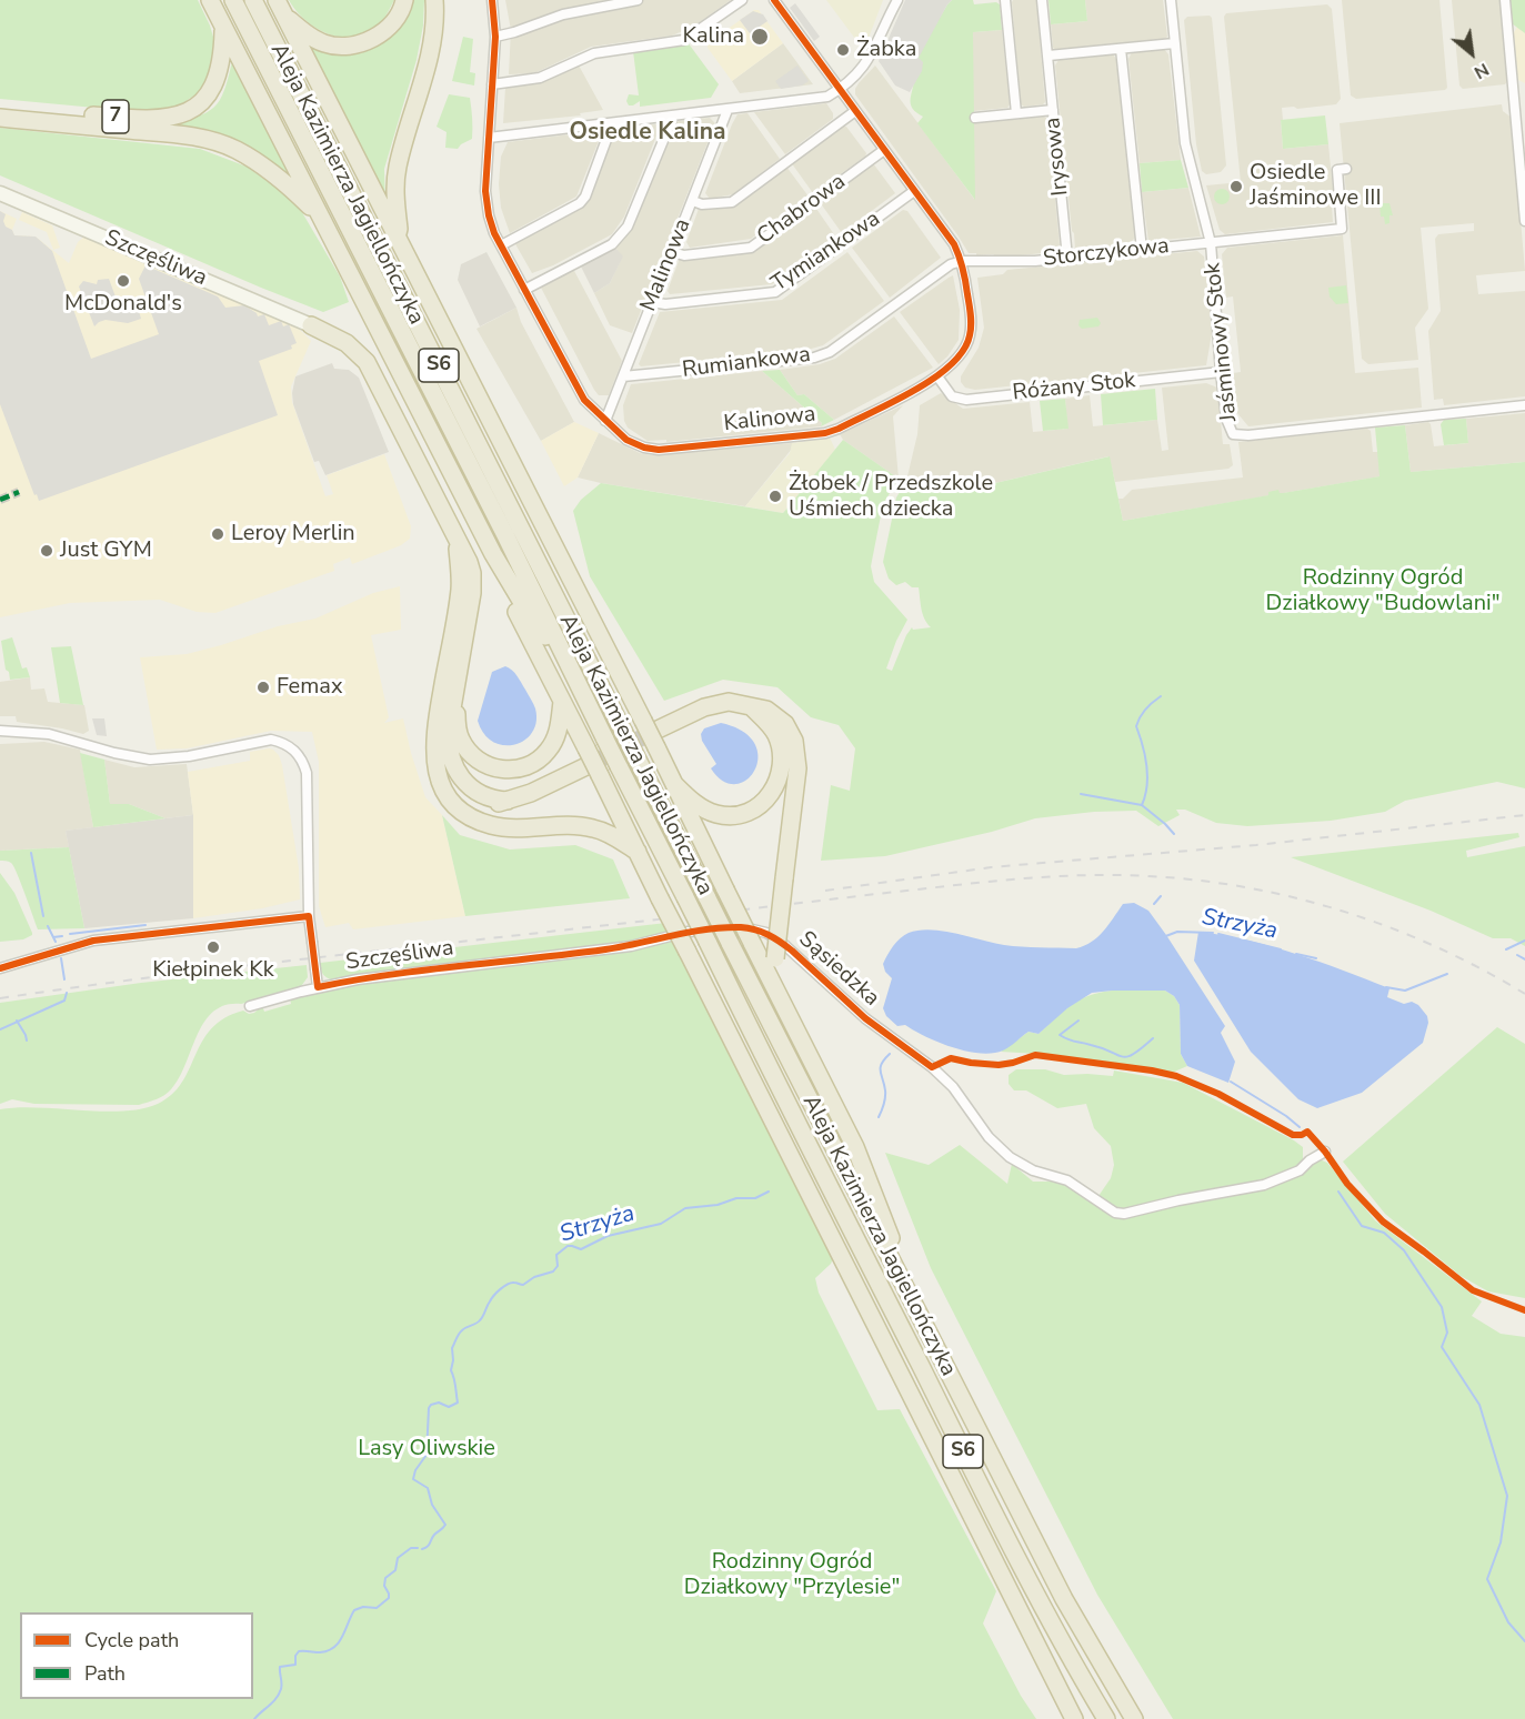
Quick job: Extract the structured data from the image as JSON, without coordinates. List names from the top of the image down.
{
  "streets": {
    "highway": ["7", "Aleja Kazimierza Jagiellończyka", "S6"],
    "street": [
      "Irysowa",
      "Chabrowa",
      "Tymiankowa",
      "Storczykowa",
      "Szczęśliwa",
      "Malinowa",
      "Jaśminowy Stok",
      "Rumiankowa",
      "Różany Stok",
      "Kalinowa",
      "Sąsiedzka"
    ]
  },
  "crossings": [
    ["Irysowa", "Storczykowa"],
    ["Chabrowa", "Malinowa"],
    ["Chabrowa", "Kalinowa"],
    ["Tymiankowa", "Malinowa"],
    ["Tymiankowa", "Kalinowa"],
    ["Storczykowa", "Jaśminowy Stok"],
    ["Storczykowa", "Rumiankowa"],
    ["Storczykowa", "Kalinowa"],
    ["Szczęśliwa", "Sąsiedzka"],
    ["Malinowa", "Rumiankowa"],
    ["Malinowa", "Kalinowa"],
    ["Jaśminowy Stok", "Różany Stok"],
    ["Rumiankowa", "Kalinowa"],
    ["Różany Stok", "Kalinowa"]
  ],
  "districts": ["Osiedle Kalina"],
  "water": ["Strzyża"],
  "parks": ["Rodzinny Ogród Działkowy \"Budowlani\"", "Lasy Oliwskie", "Rodzinny Ogród Działkowy \"Przylesie\""],
  "places": [
    "Kalina",
    "Żabka",
    "Osiedle Jaśminowe III",
    "McDonald's",
    "Żłobek / Przedszkole Uśmiech dziecka",
    "Leroy Merlin",
    "Just GYM",
    "Femax",
    "Kiełpinek Kk"
  ],
  "legend": ["Cycle path", "Path"],
  "north": "bottom right"
}
